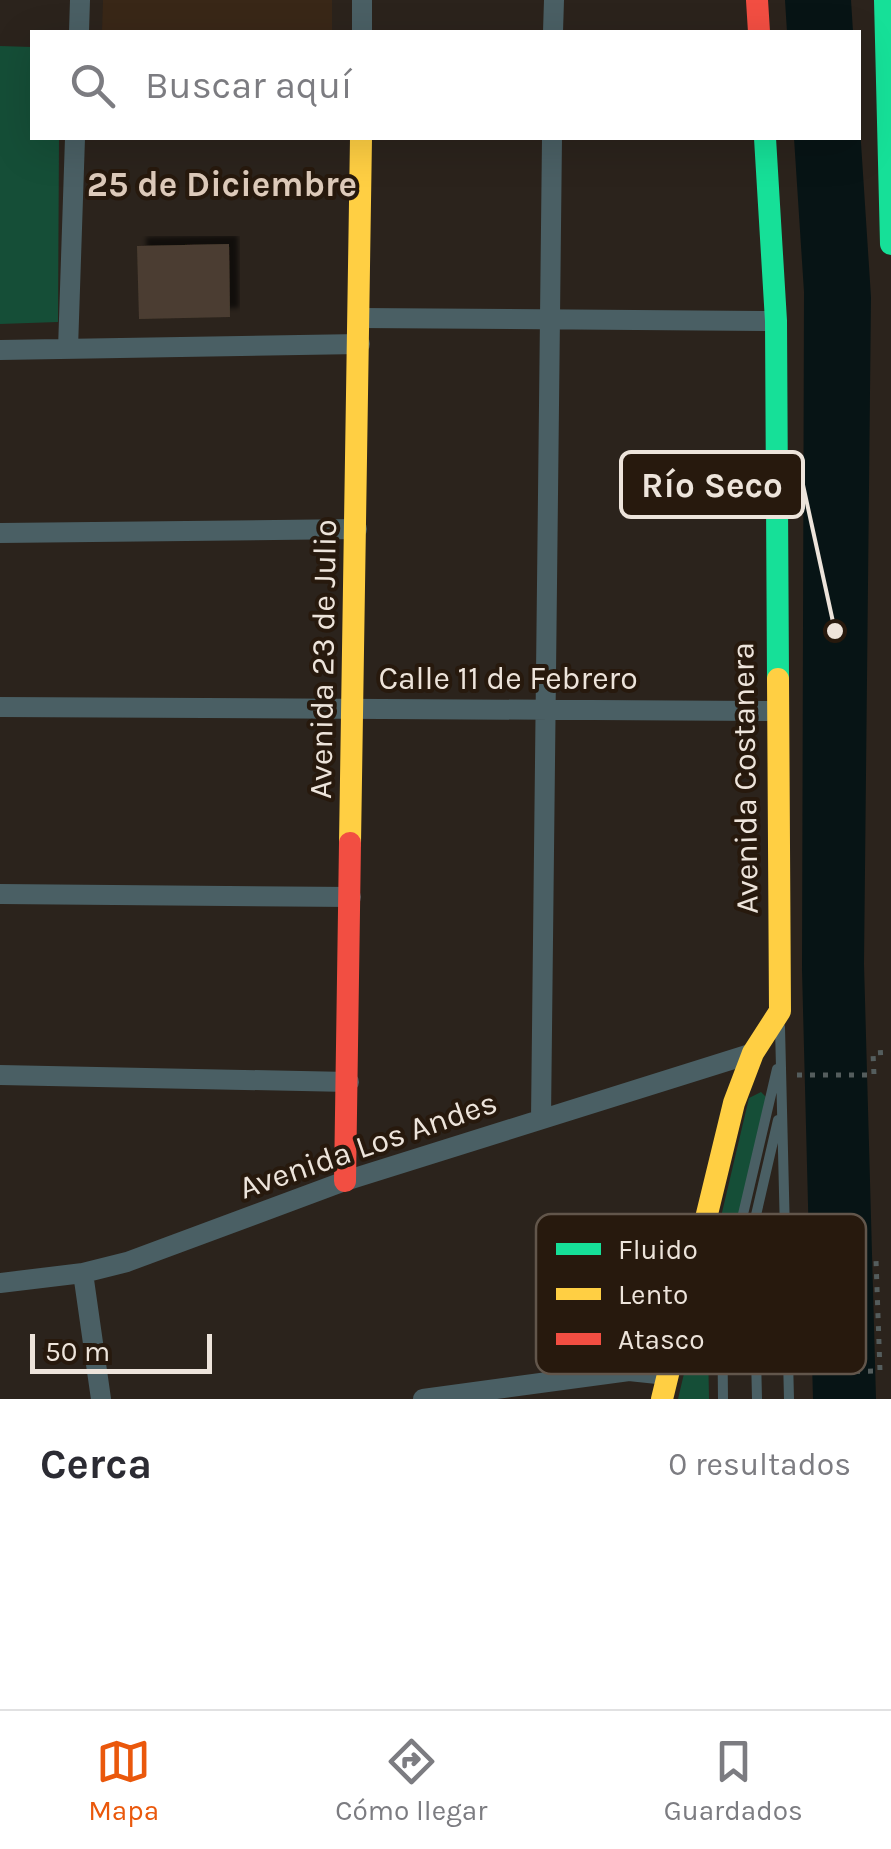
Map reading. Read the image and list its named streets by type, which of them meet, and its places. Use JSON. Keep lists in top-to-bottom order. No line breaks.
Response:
{"streets":{"main road":["Avenida 23 de Julio","Avenida Costanera"],"street":["Calle 11 de Febrero","Avenida Los Andes"]},"crossings":[["Avenida 23 de Julio","Calle 11 de Febrero"],["Avenida 23 de Julio","Avenida Los Andes"],["Calle 11 de Febrero","Avenida Costanera"]],"districts":["25 de Diciembre"],"places":["Río Seco"],"legend":["Fluido","Lento","Atasco"],"scale_bar":"50 m","page":{"search":"Buscar aquí","scale":"50 m","heading":["Cerca","0 resultados"],"nav":["Mapa","Cómo llegar","Guardados"]}}
